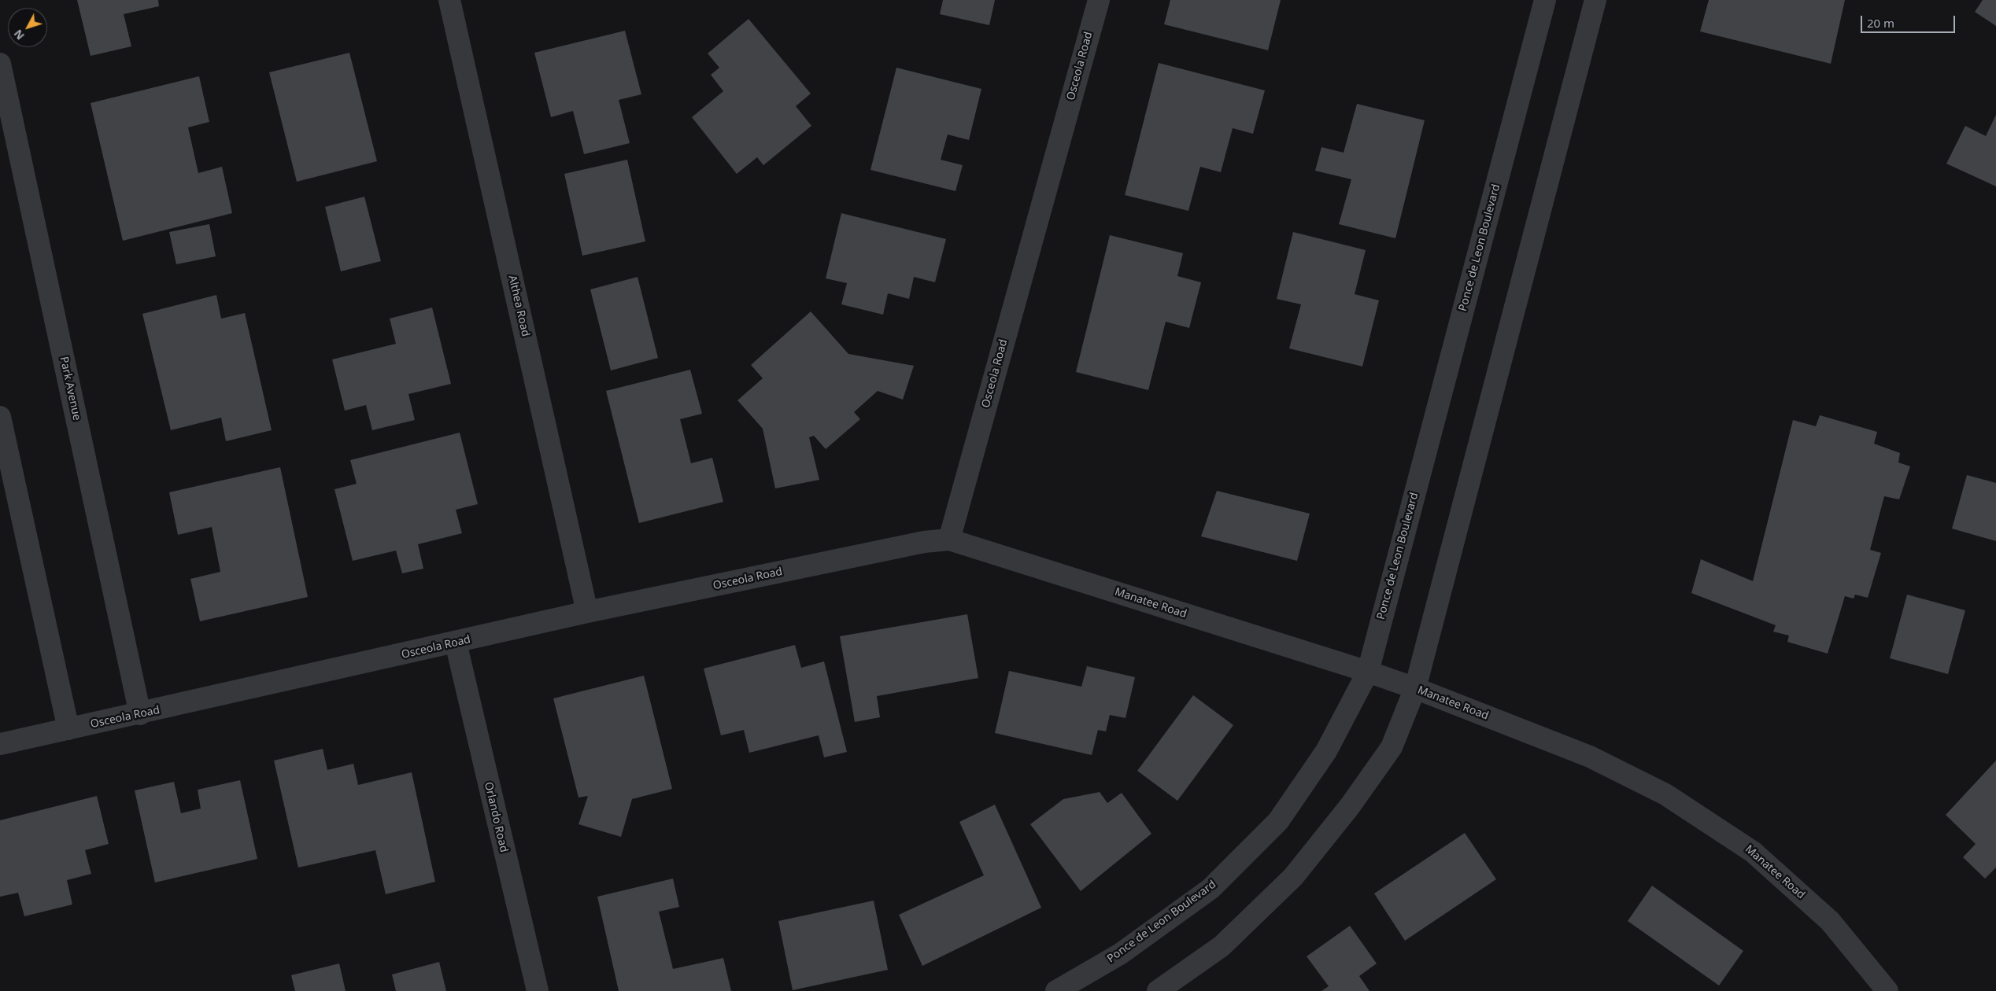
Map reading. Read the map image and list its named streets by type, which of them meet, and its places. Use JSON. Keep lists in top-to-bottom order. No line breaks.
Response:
{"streets":{"street":["Osceola Road","Ponce de Leon Boulevard","Althea Road","Park Avenue","Manatee Road","Orlando Road"]},"crossings":[["Osceola Road","Althea Road"],["Osceola Road","Park Avenue"],["Osceola Road","Manatee Road"],["Osceola Road","Orlando Road"],["Ponce de Leon Boulevard","Manatee Road"]],"scale_bar":"20 m","north":"bottom left"}
